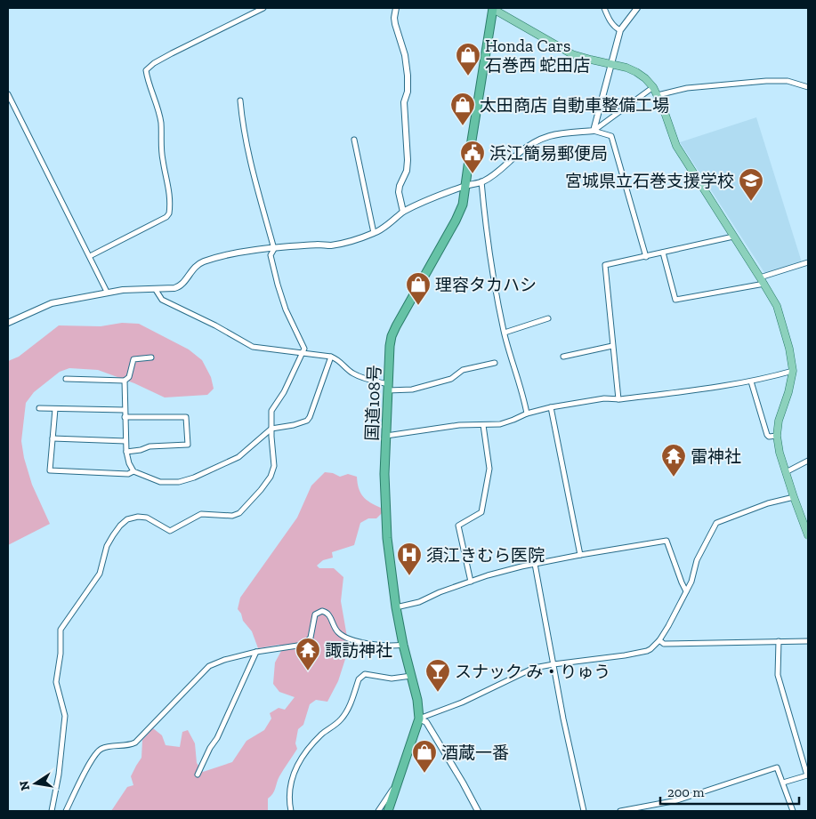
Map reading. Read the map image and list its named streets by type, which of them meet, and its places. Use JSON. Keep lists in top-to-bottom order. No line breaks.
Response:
{"streets":{"highway":["国道108号"]},"places":{"shop":["Honda Cars 石巻西 蛇田店","太田商店 自動車整備工場","理容タカハシ","酒蔵一番"],"public building":["浜江簡易郵便局"],"school or university":["宮城県立石巻支援学校"],"temple":["雷神社","諏訪神社"],"hospital":["須江きむら医院"],"bar":["スナック み・りゅう"]},"scale_bar":"200 m","north":"left"}
